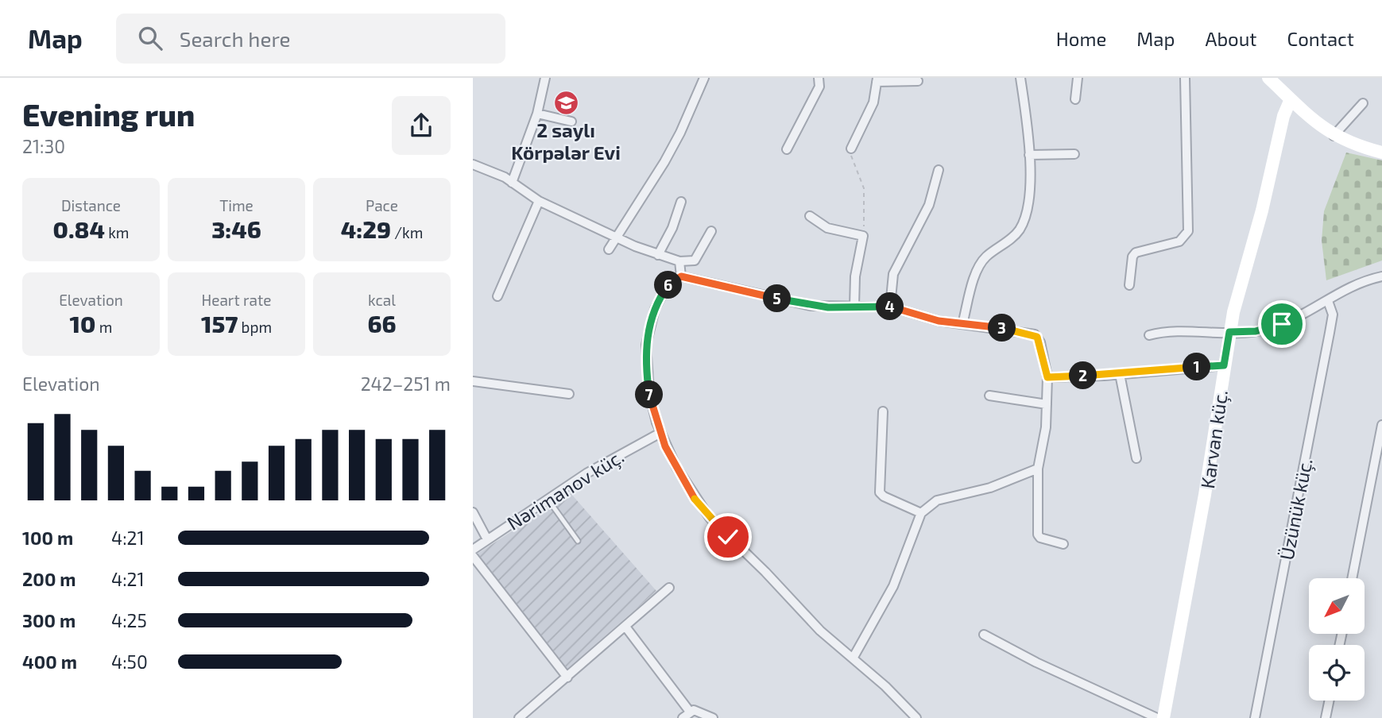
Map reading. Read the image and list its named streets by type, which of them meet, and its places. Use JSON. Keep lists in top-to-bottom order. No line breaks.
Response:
{"streets":{"street":["Karvan küç.","Nərimanov küç.","Üzünük küç."]},"places":{"school or university":["2 saylı Körpələr Evi"]},"north":"bottom left","page":{"header":"Map","search":"Search here","nav":["Home","Map","About","Contact"],"heading":["Evening run","21:30"],"stats":[["Distance","0.84 km"],["Time","3:46"],["Pace","4:29 /km"],["Elevation","10 m"],["Heart rate","157 bpm"],["kcal","66"]],"pins":["6","5","4","3","1","2","7"],"chart":["Elevation","242–251 m"],"list":[{"name":"100 m","note":"4:21"},{"name":"200 m","note":"4:21"},{"name":"300 m","note":"4:25"},{"name":"400 m","note":"4:50"}]}}
